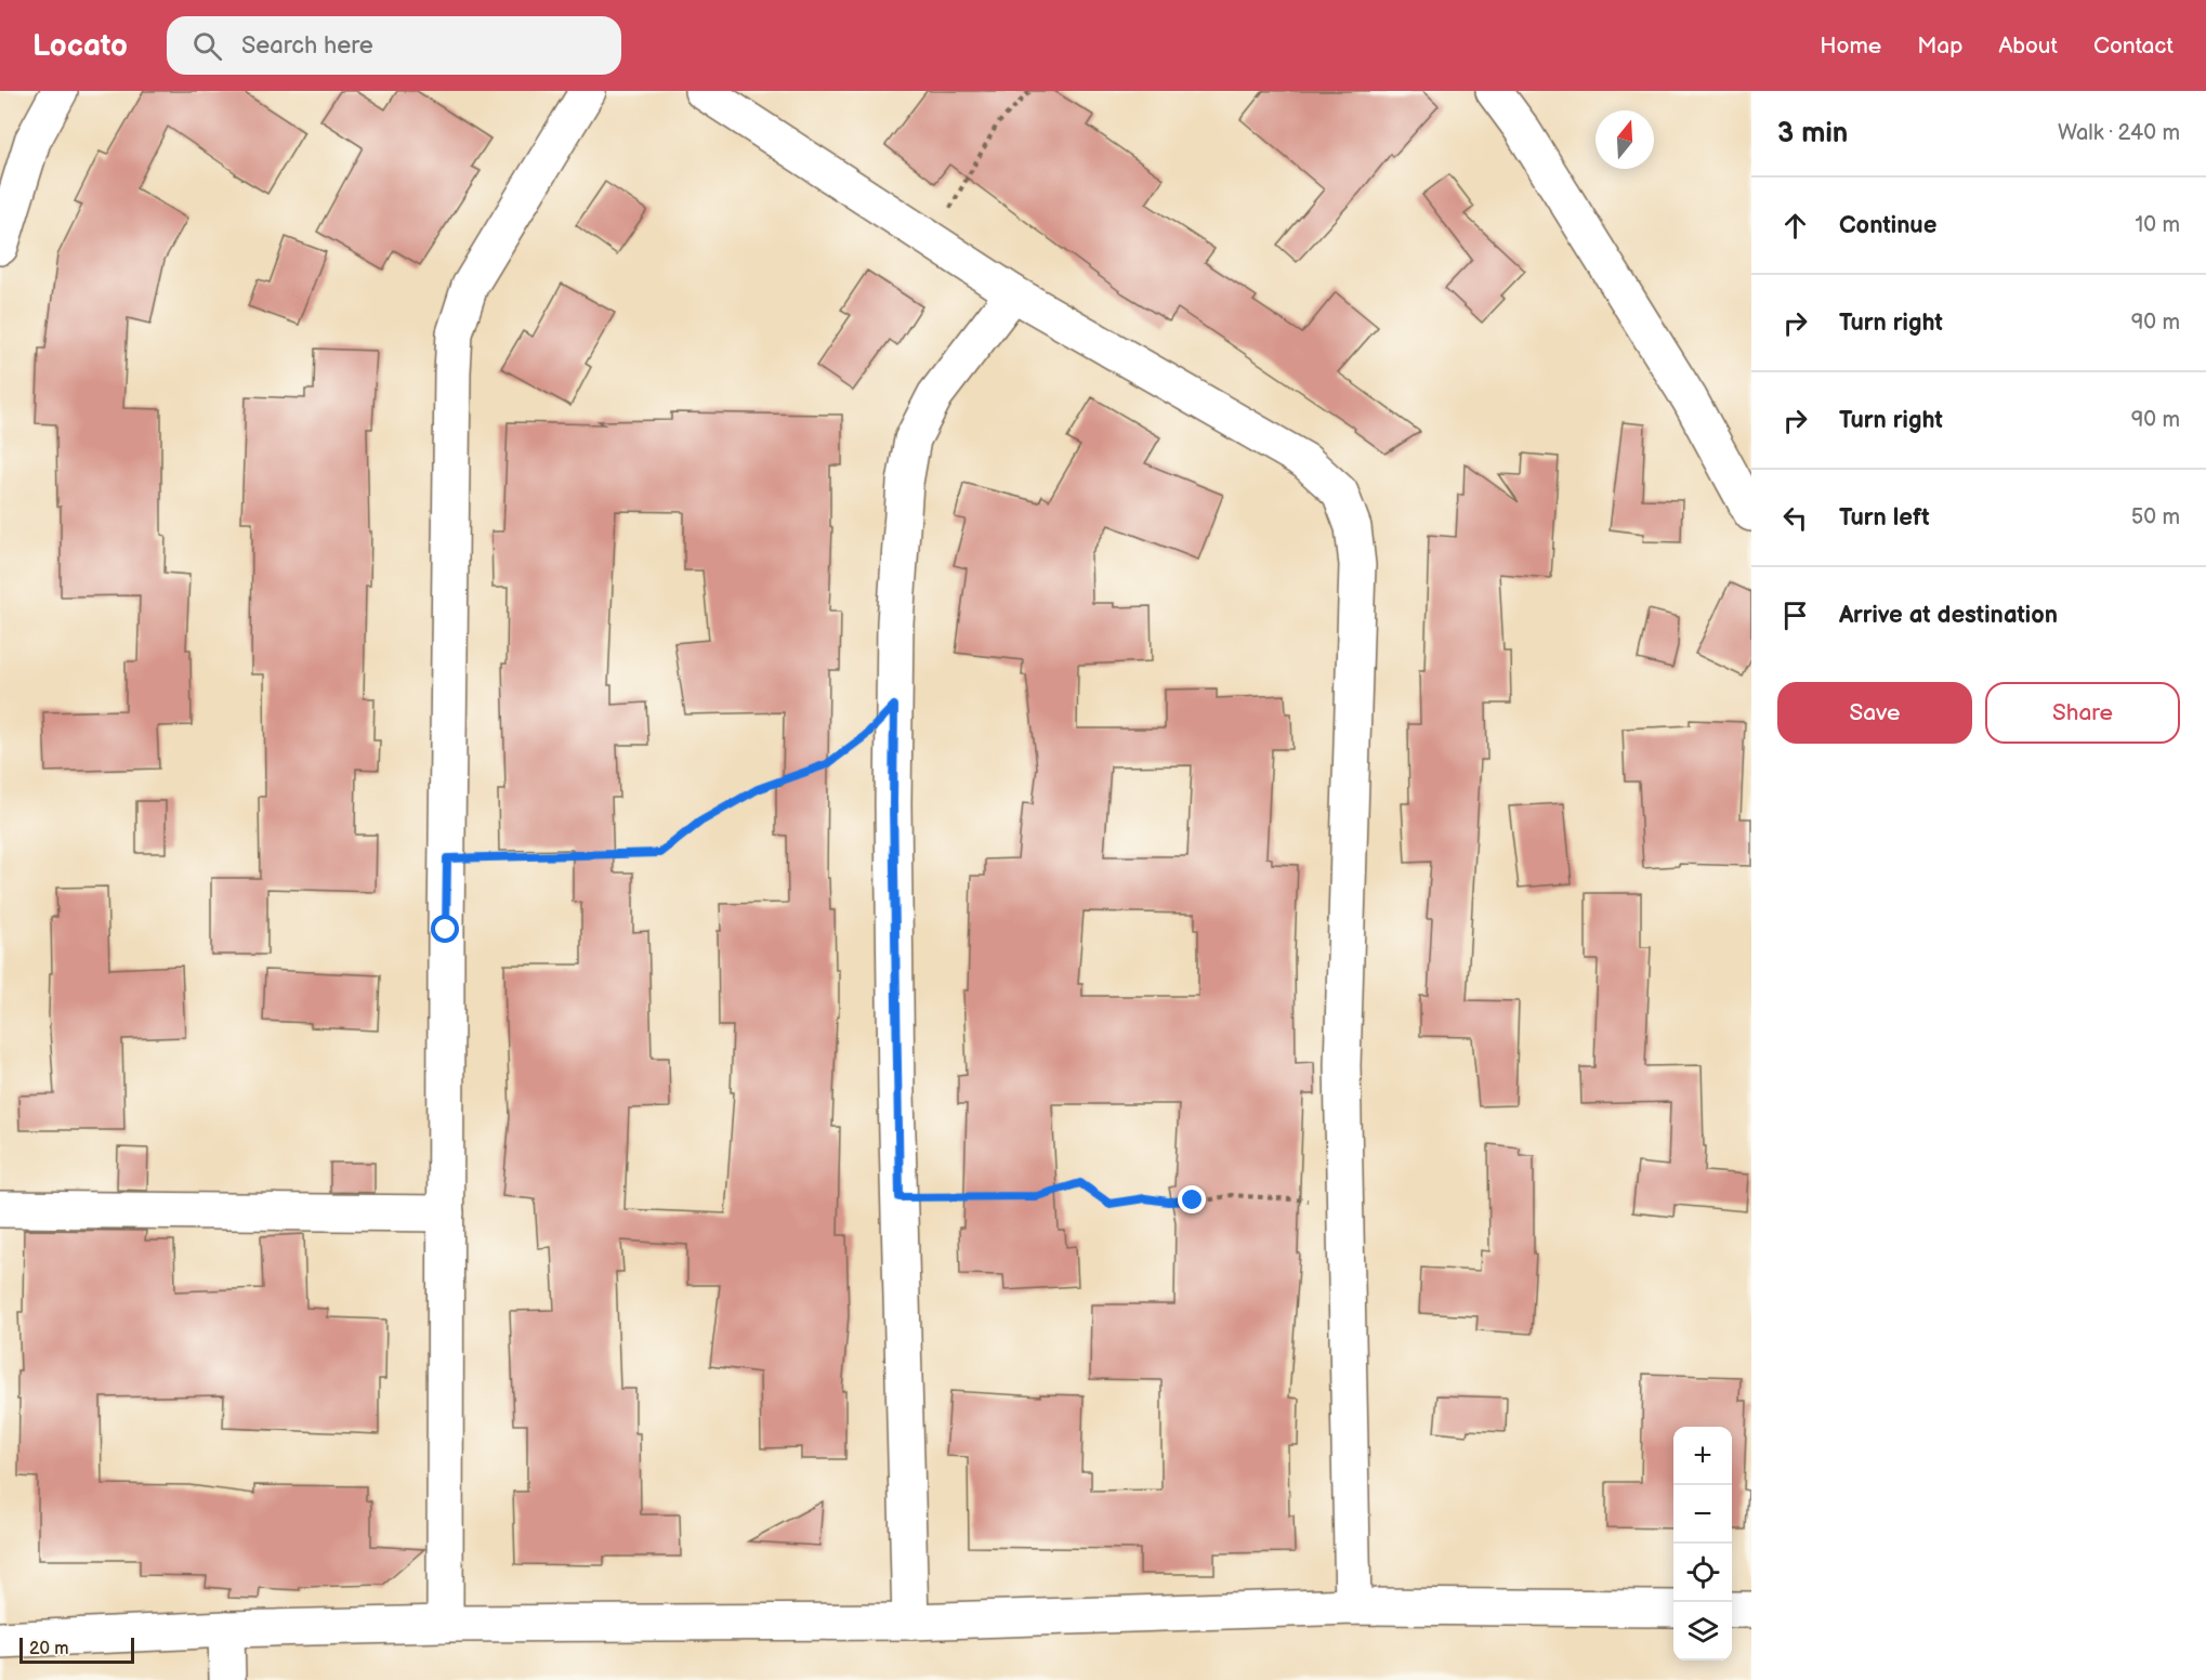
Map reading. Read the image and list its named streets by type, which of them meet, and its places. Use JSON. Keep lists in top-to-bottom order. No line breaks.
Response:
{"scale_bar":"20 m","north":"top","page":{"header":"Locato","search":"Search here","nav":["Home","Map","About","Contact"],"heading":["3 min","Walk · 240 m"],"list":[["Continue","10 m"],["Turn right","90 m"],["Turn right","90 m"],["Turn left","50 m"],"Arrive at destination"],"buttons":["Save","Share"],"map_buttons":["+","−"],"scale":"20 m"}}
